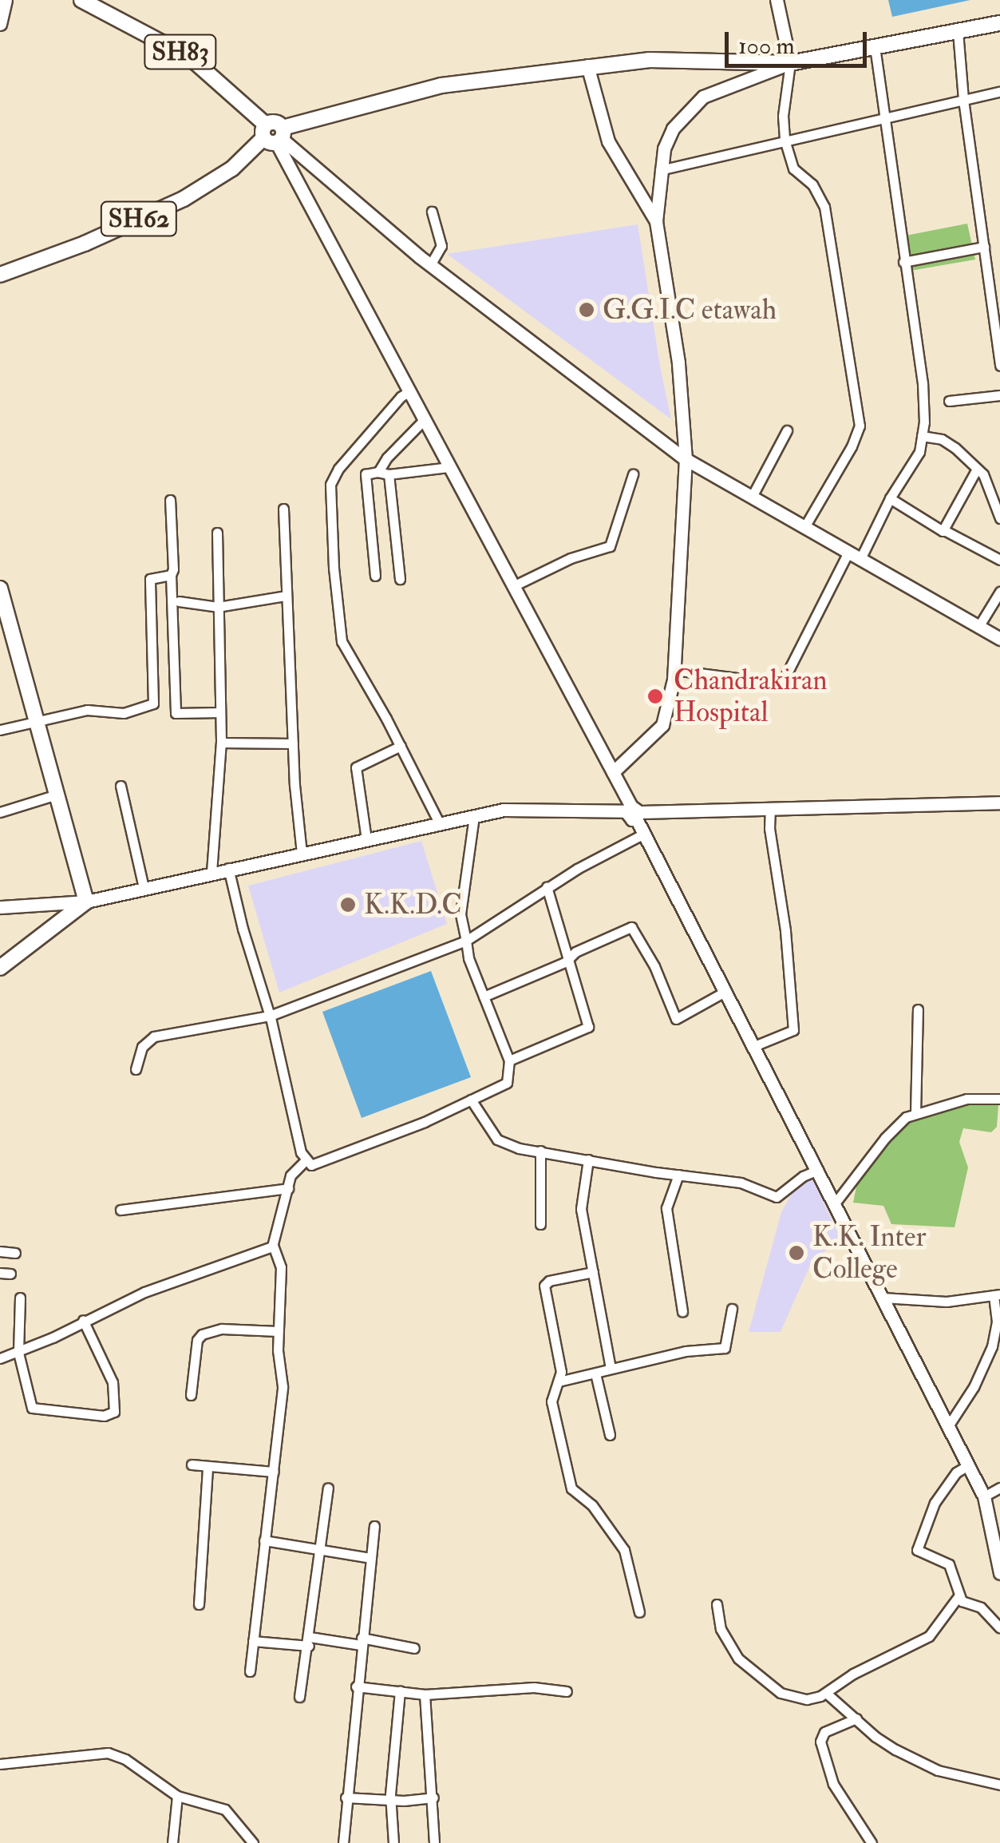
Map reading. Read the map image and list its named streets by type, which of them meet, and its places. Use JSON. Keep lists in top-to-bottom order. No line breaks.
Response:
{"streets":{"main road":["SH83","SH62"]},"crossings":[["SH83","SH62"]],"places":["G.G.I.C etawah","Chandrakiran Hospital","K.K.D.C","K.K. Inter College"],"scale_bar":"100 m"}
